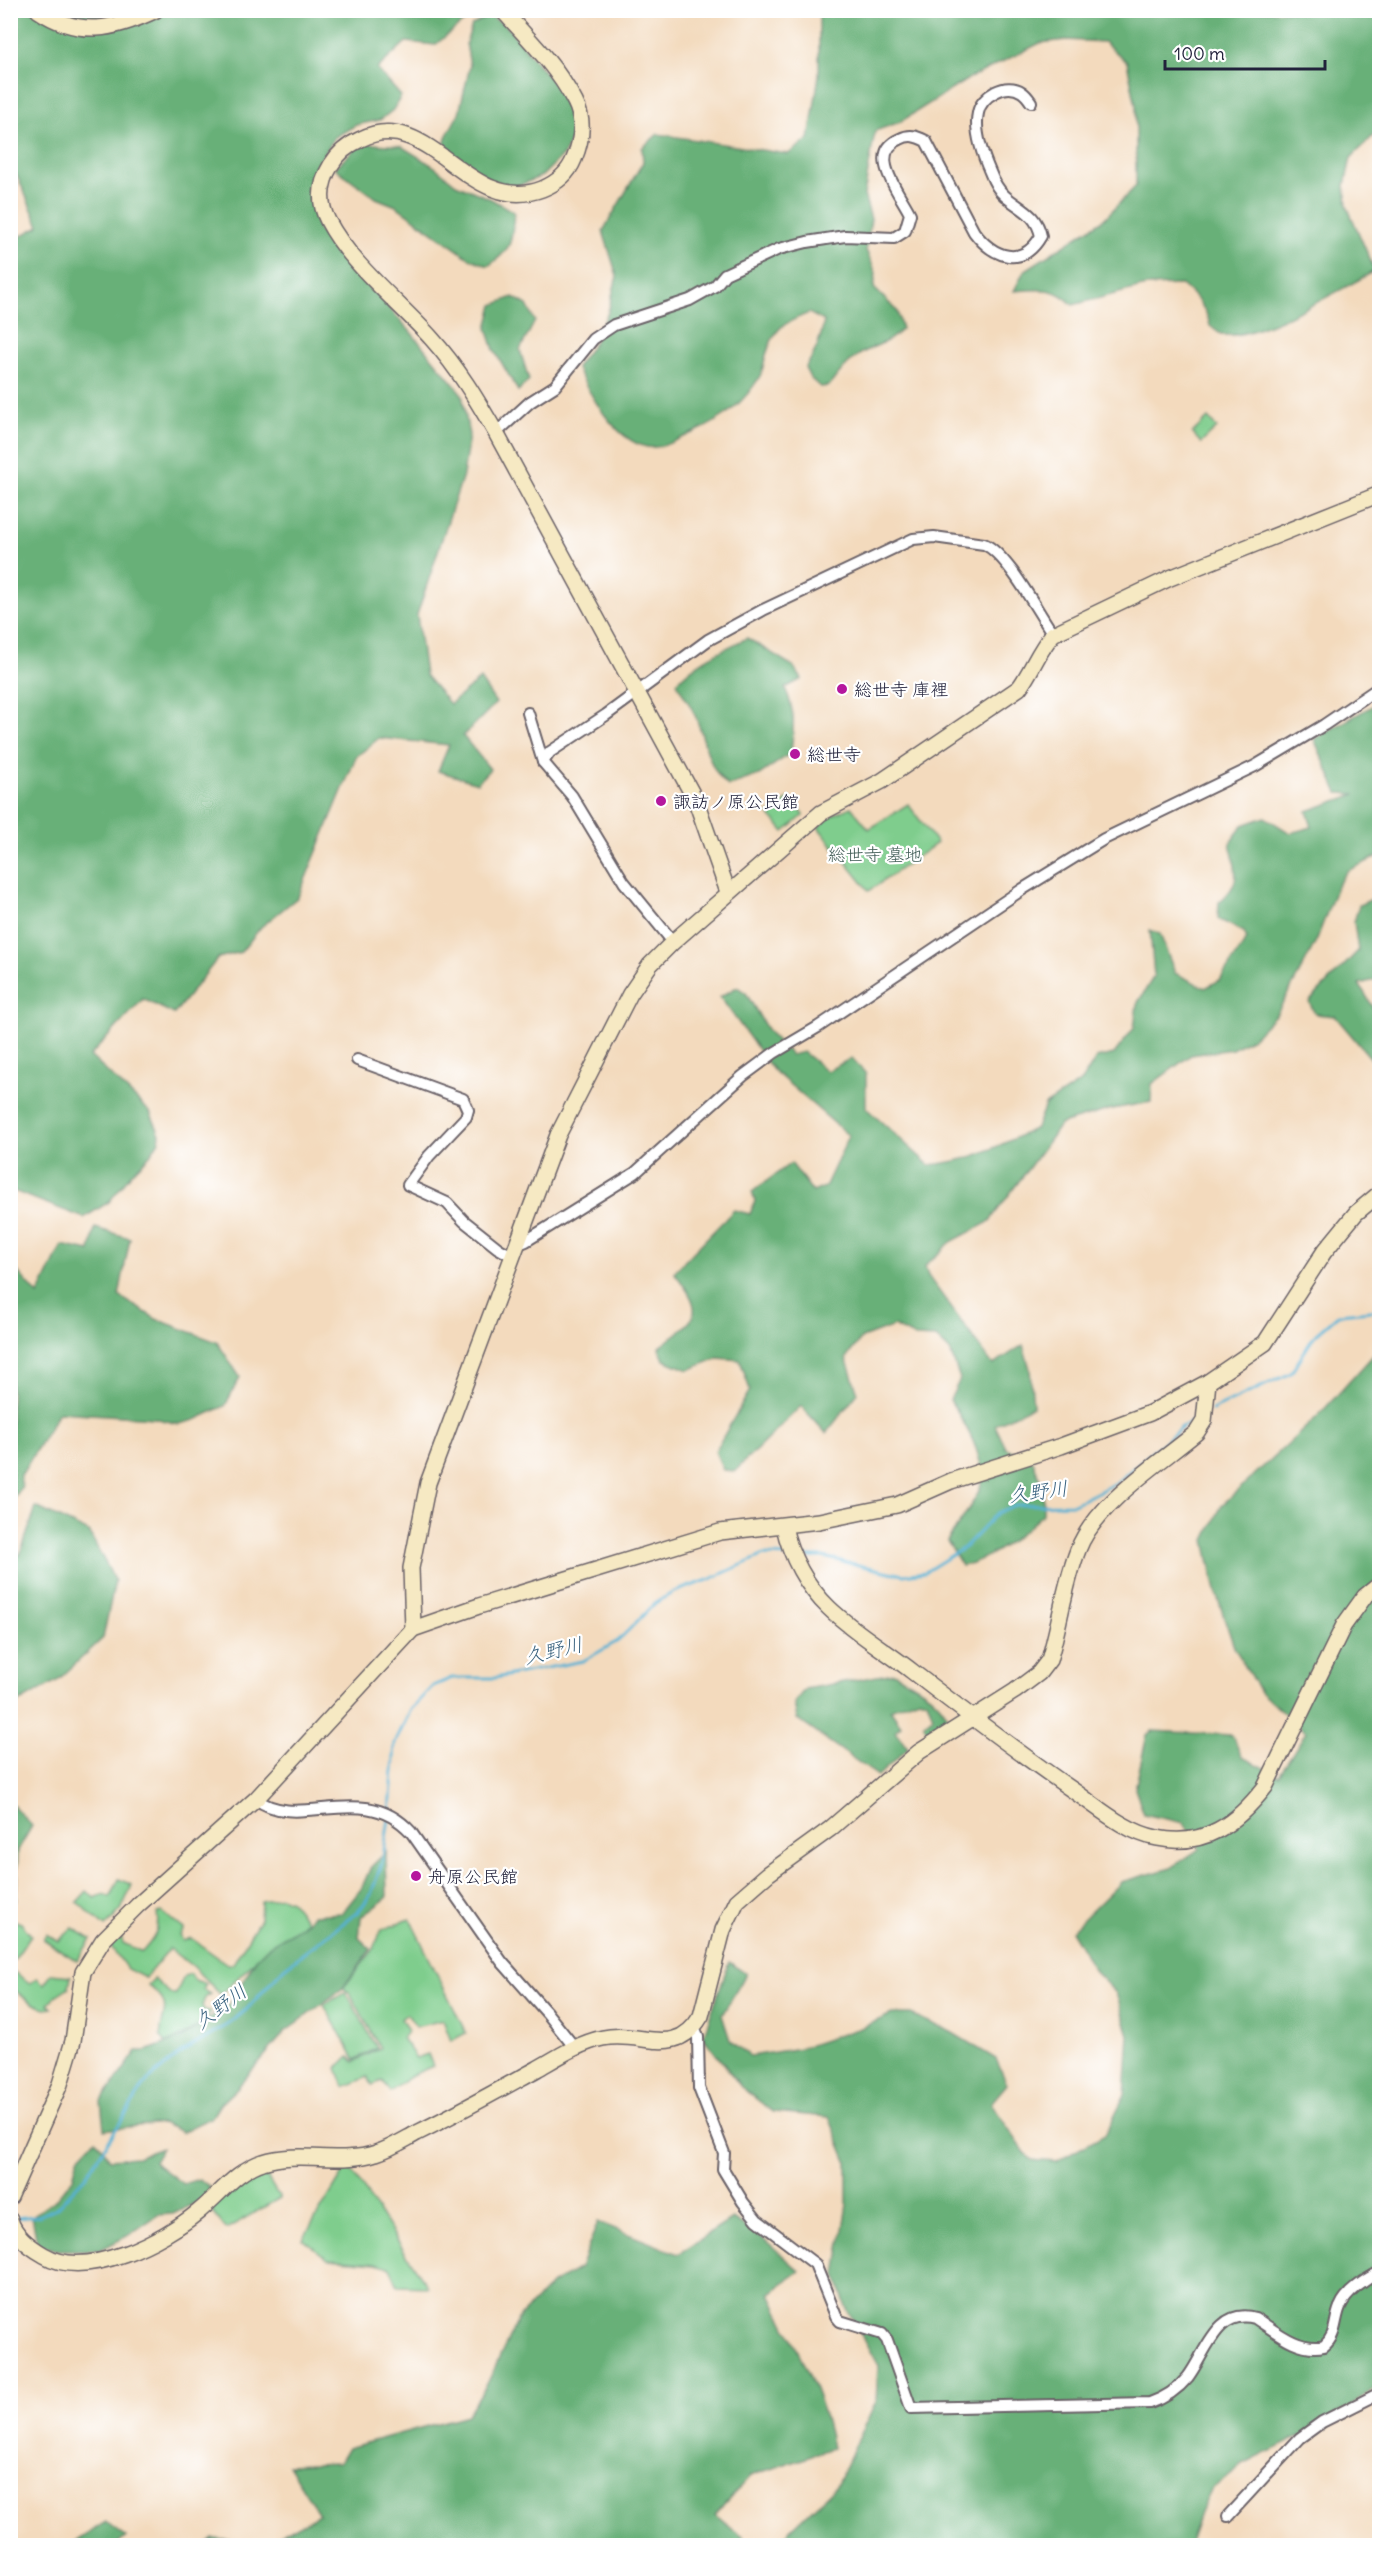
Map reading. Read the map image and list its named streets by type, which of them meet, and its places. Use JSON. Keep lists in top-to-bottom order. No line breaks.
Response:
{"water":["久野川"],"parks":["総世寺 墓地"],"places":["総世寺 庫裡","総世寺","諏訪ノ原公民館","舟原公民館"],"scale_bar":"100 m"}
